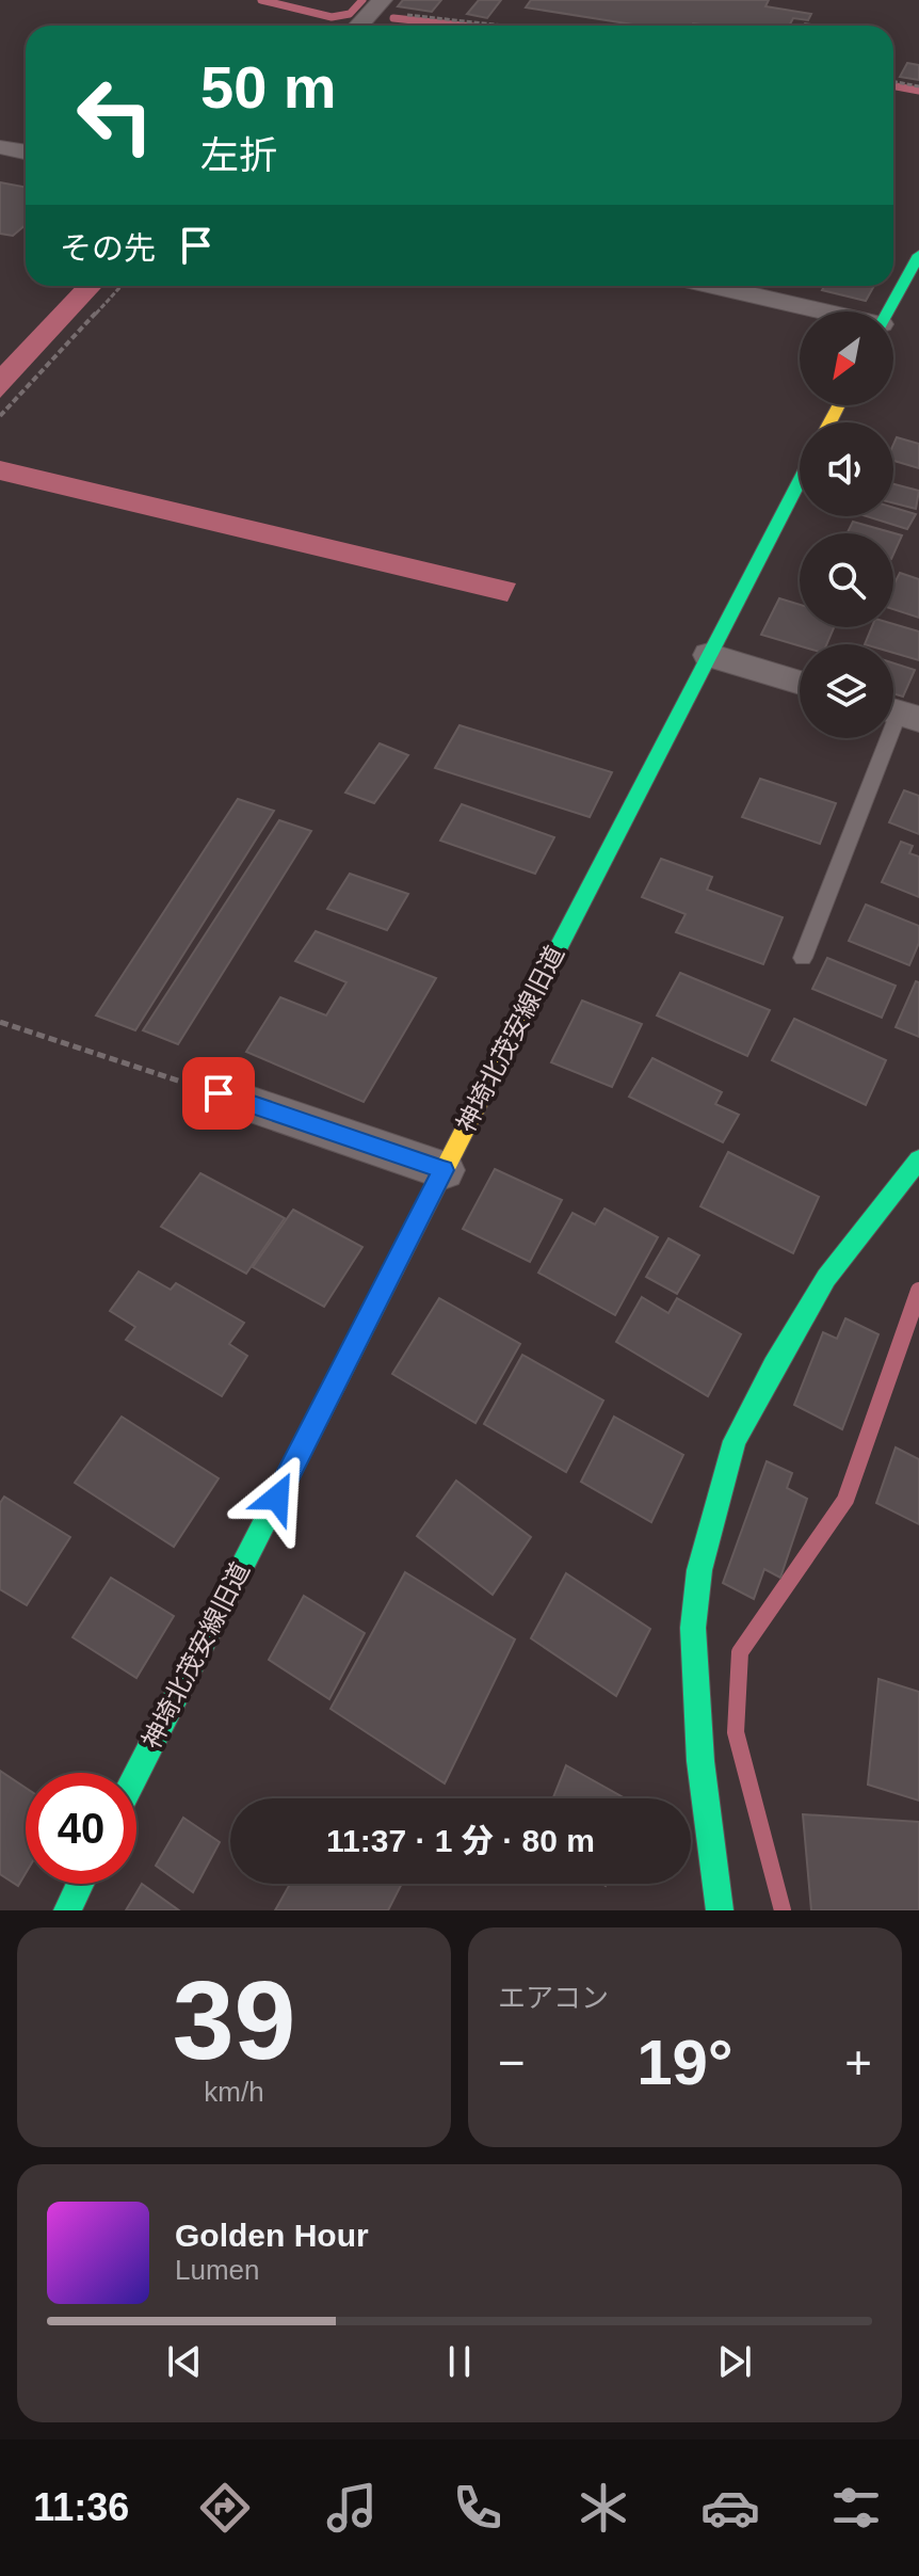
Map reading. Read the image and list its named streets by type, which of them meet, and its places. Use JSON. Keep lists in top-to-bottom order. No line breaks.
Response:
{"streets":{"street":["神埼北茂安線旧道"]},"north":"bottom left","page":{"turn":["50 m","左折"],"then":"その先","limit":"40","trip":"11:37 · 1 分 · 80 m","tile":[["39","km/h"],"エアコン"],"heat":["−","19°","+"],"song":["Golden Hour","Lumen"],"tabs":"11:36"}}
